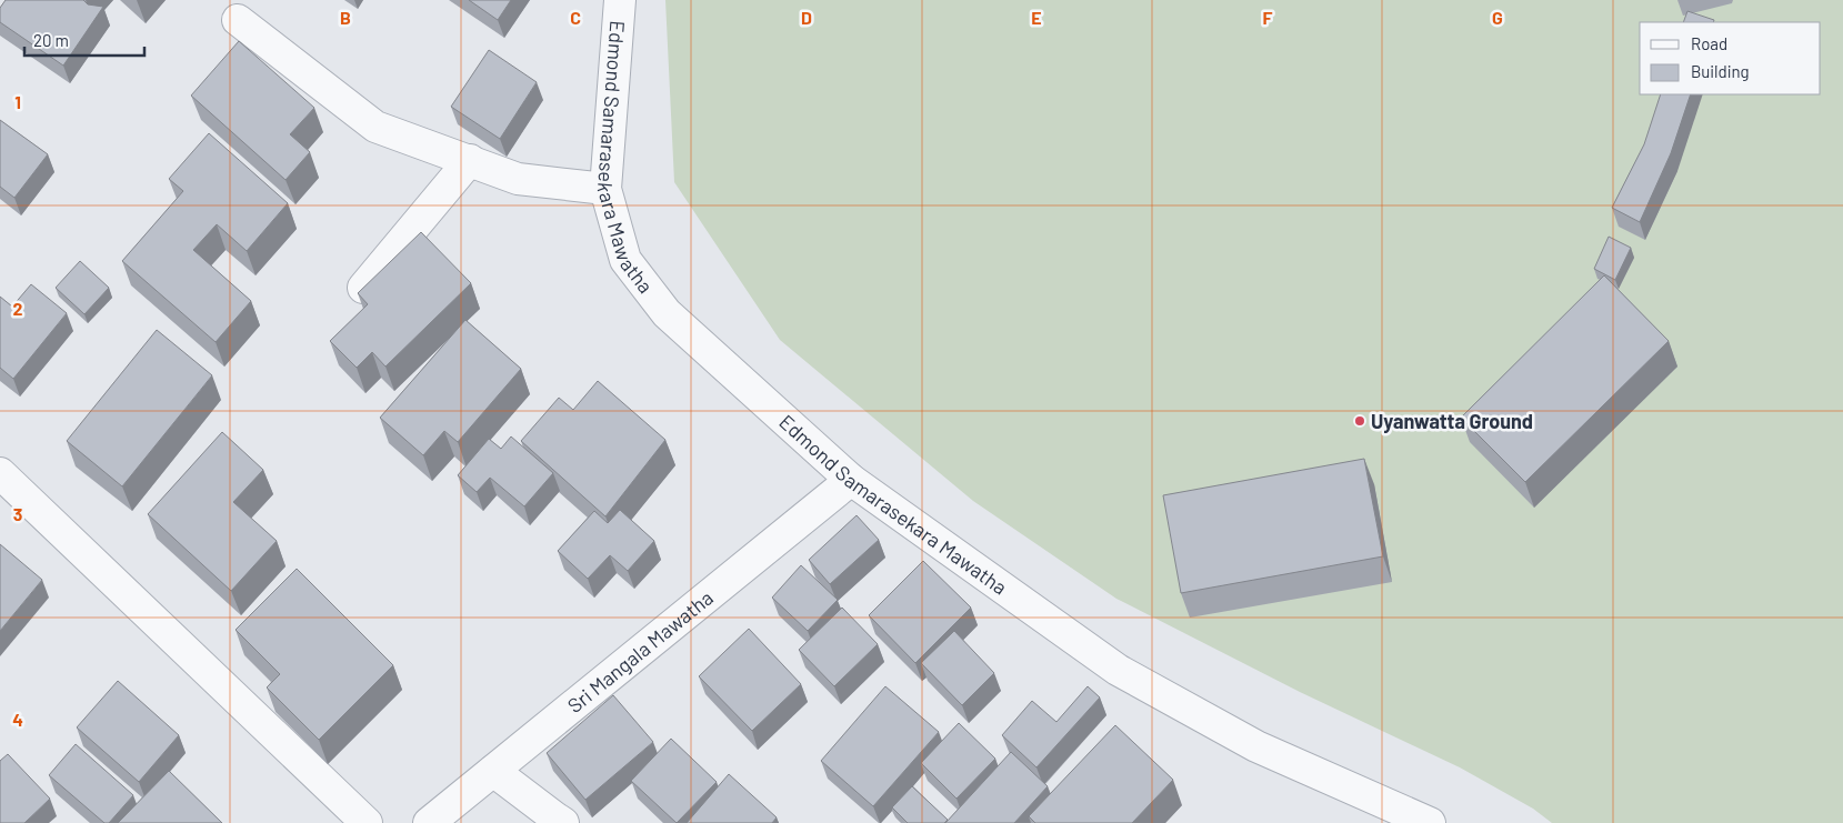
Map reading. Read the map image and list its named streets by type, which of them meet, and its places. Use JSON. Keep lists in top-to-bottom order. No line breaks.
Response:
{"streets":{"street":["Edmond Samarasekara Mawatha","Sri Mangala Mawatha"]},"crossings":[["Edmond Samarasekara Mawatha","Sri Mangala Mawatha"]],"places":["Uyanwatta Ground"],"legend":["Road","Building"],"scale_bar":"20 m","grid":{"columns":["B","C","D","E","F","G"],"rows":["1","2","3","4"]}}
